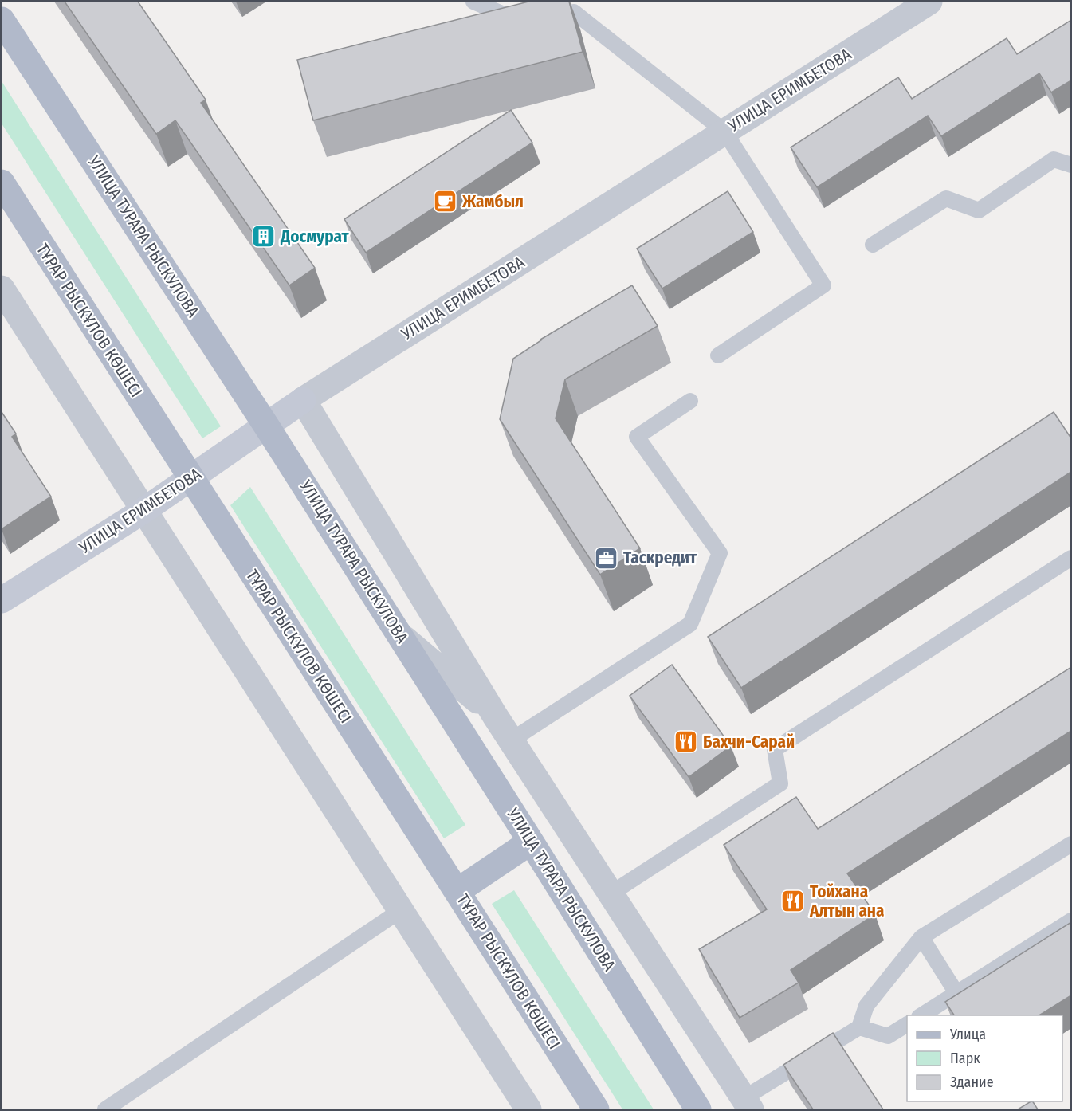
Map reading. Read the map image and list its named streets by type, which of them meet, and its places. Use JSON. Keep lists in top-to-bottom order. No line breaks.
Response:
{"streets":{"main road":["УЛИЦА ЕРИМБЕТОВА","УЛИЦА ТУРАРА РЫСКУЛОВА","ТҰРАР РЫСКҰЛОВ КӨШЕСІ"]},"crossings":[["УЛИЦА ЕРИМБЕТОВА","УЛИЦА ТУРАРА РЫСКУЛОВА"],["УЛИЦА ЕРИМБЕТОВА","ТҰРАР РЫСКҰЛОВ КӨШЕСІ"]],"places":{"cafe":["Жамбыл"],"building":["Досмурат"],"office":["Таскредит"],"restaurant":["Бахчи-Сарай","Тойхана Алтын ана"]},"legend":["Улица","Парк","Здание"]}
